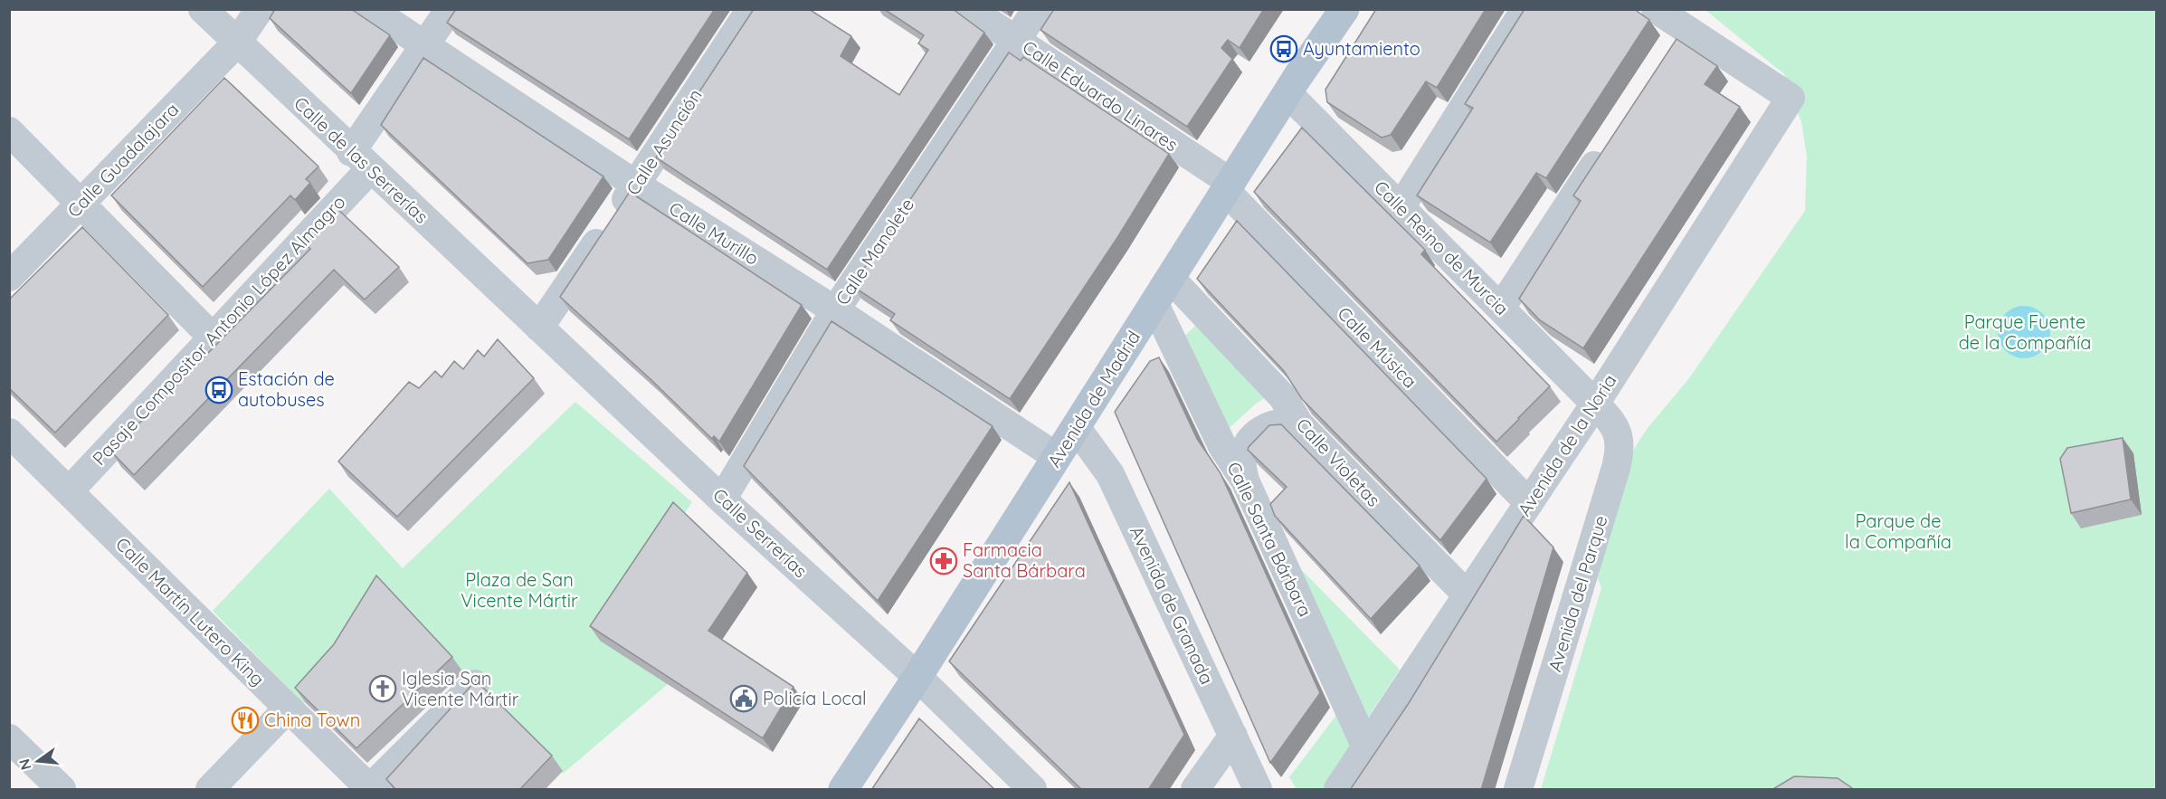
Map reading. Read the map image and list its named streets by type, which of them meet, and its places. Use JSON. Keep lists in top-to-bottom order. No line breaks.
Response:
{"streets":{"main road":["Avenida de Madrid"],"street":["Calle Eduardo Linares","Calle Asunción","Calle Guadalajara","Calle de las Serrerías","Calle Murillo","Calle Reino de Murcia","Calle Manolete","Pasaje Compositor Antonio López Almagro","Calle Música","Avenida de la Noria","Calle Violetas","Calle Serrerías","Calle Santa Bárbara","Avenida del Parque","Avenida de Granada","Calle Martín Lutero King"]},"crossings":[["Calle Eduardo Linares","Calle Manolete"],["Calle Eduardo Linares","Calle Música"],["Calle Eduardo Linares","Avenida de Madrid"],["Calle Asunción","Calle Murillo"],["Calle Asunción","Calle Serrerías"],["Calle Guadalajara","Calle de las Serrerías"],["Calle de las Serrerías","Pasaje Compositor Antonio López Almagro"],["Calle de las Serrerías","Calle Serrerías"],["Calle Murillo","Calle Manolete"],["Calle Murillo","Pasaje Compositor Antonio López Almagro"],["Calle Murillo","Avenida de Madrid"],["Calle Reino de Murcia","Avenida de Madrid"],["Calle Reino de Murcia","Avenida de la Noria"],["Calle Reino de Murcia","Avenida del Parque"],["Calle Manolete","Calle Serrerías"],["Pasaje Compositor Antonio López Almagro","Calle Martín Lutero King"],["Calle Música","Avenida de Madrid"],["Calle Música","Avenida de la Noria"],["Avenida de Madrid","Calle Violetas"],["Avenida de Madrid","Calle Serrerías"],["Avenida de Madrid","Calle Santa Bárbara"],["Avenida de Madrid","Avenida de Granada"],["Avenida de la Noria","Calle Violetas"],["Avenida de la Noria","Calle Santa Bárbara"],["Avenida de la Noria","Avenida del Parque"]],"parks":["Parque Fuente de la Compañía","Parque de la Compañía","Plaza de San Vicente Mártir"],"places":{"bus stop":["Ayuntamiento","Estación de autobuses"],"pharmacy":["Farmacia Santa Bárbara"],"church":["Iglesia San Vicente Mártir"],"public building":["Policía Local"],"restaurant":["China Town"]},"north":"left"}
